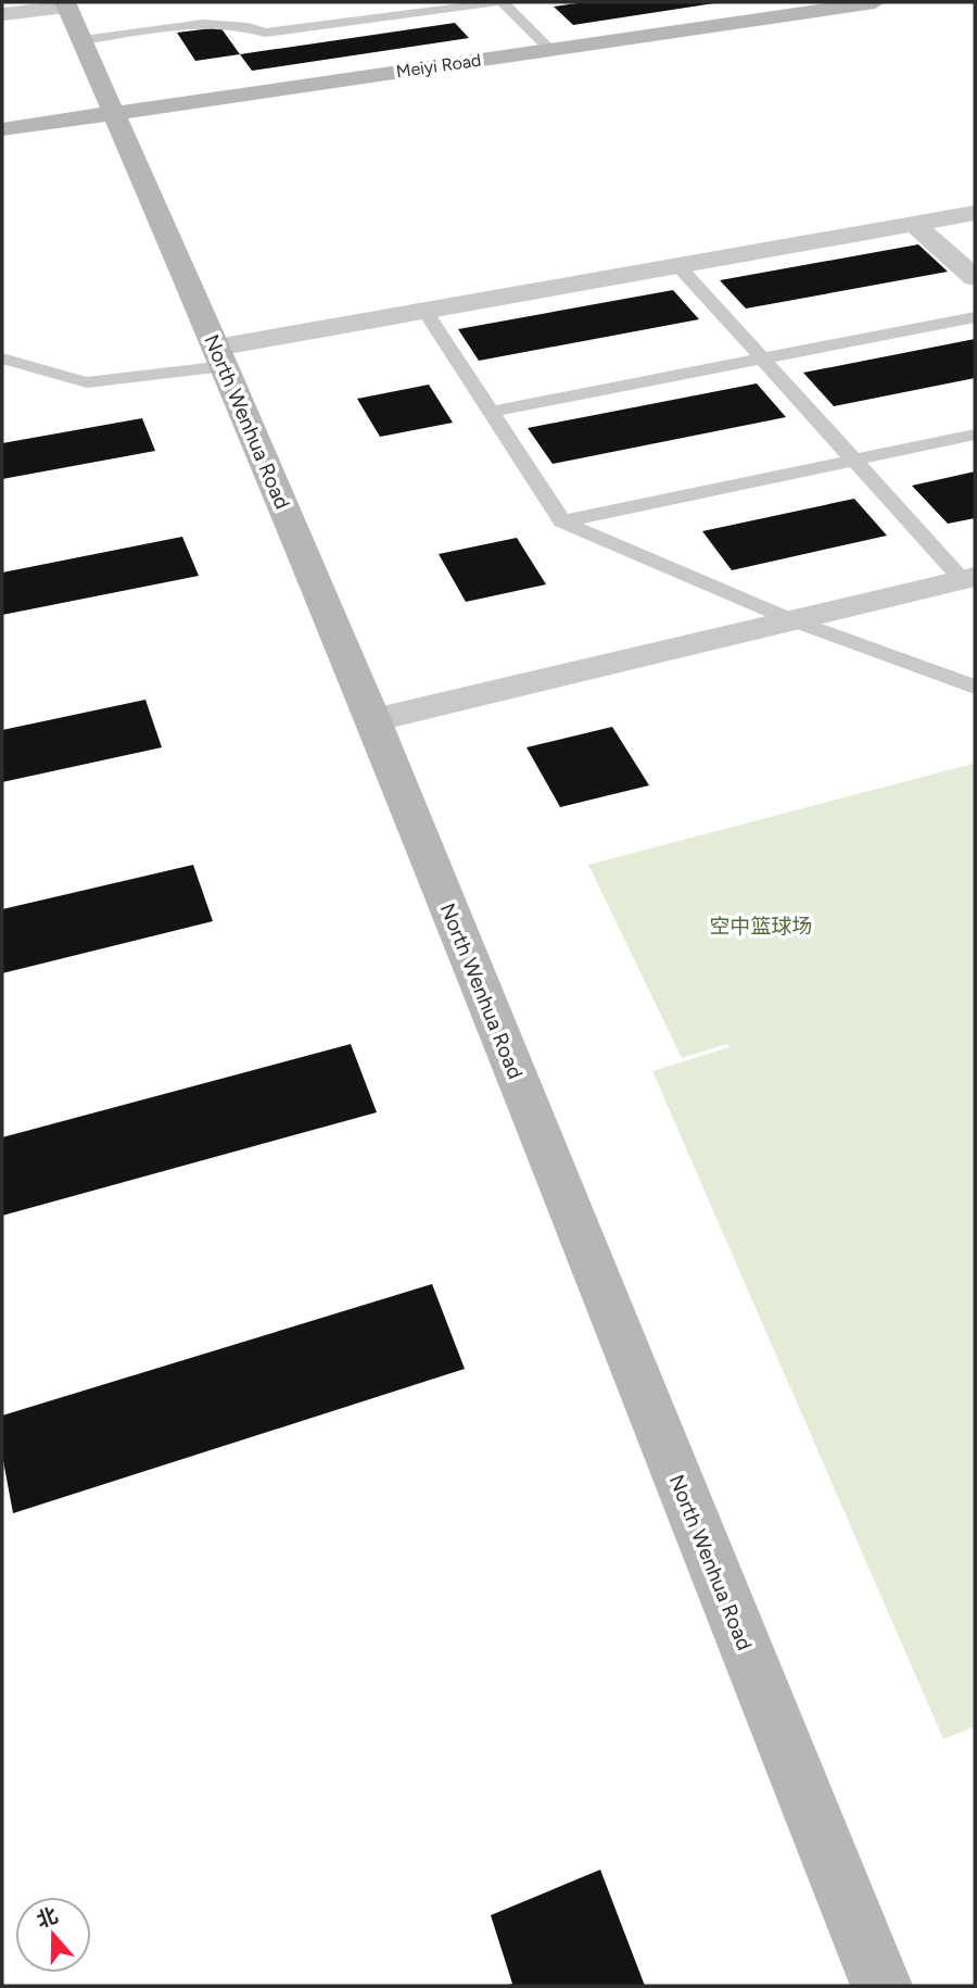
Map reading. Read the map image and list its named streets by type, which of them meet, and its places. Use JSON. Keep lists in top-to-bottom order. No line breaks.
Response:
{"streets":{"street":["Meiyi Road","North Wenhua Road"]},"crossings":[["Meiyi Road","North Wenhua Road"]],"parks":["空中篮球场"],"north":"top"}
